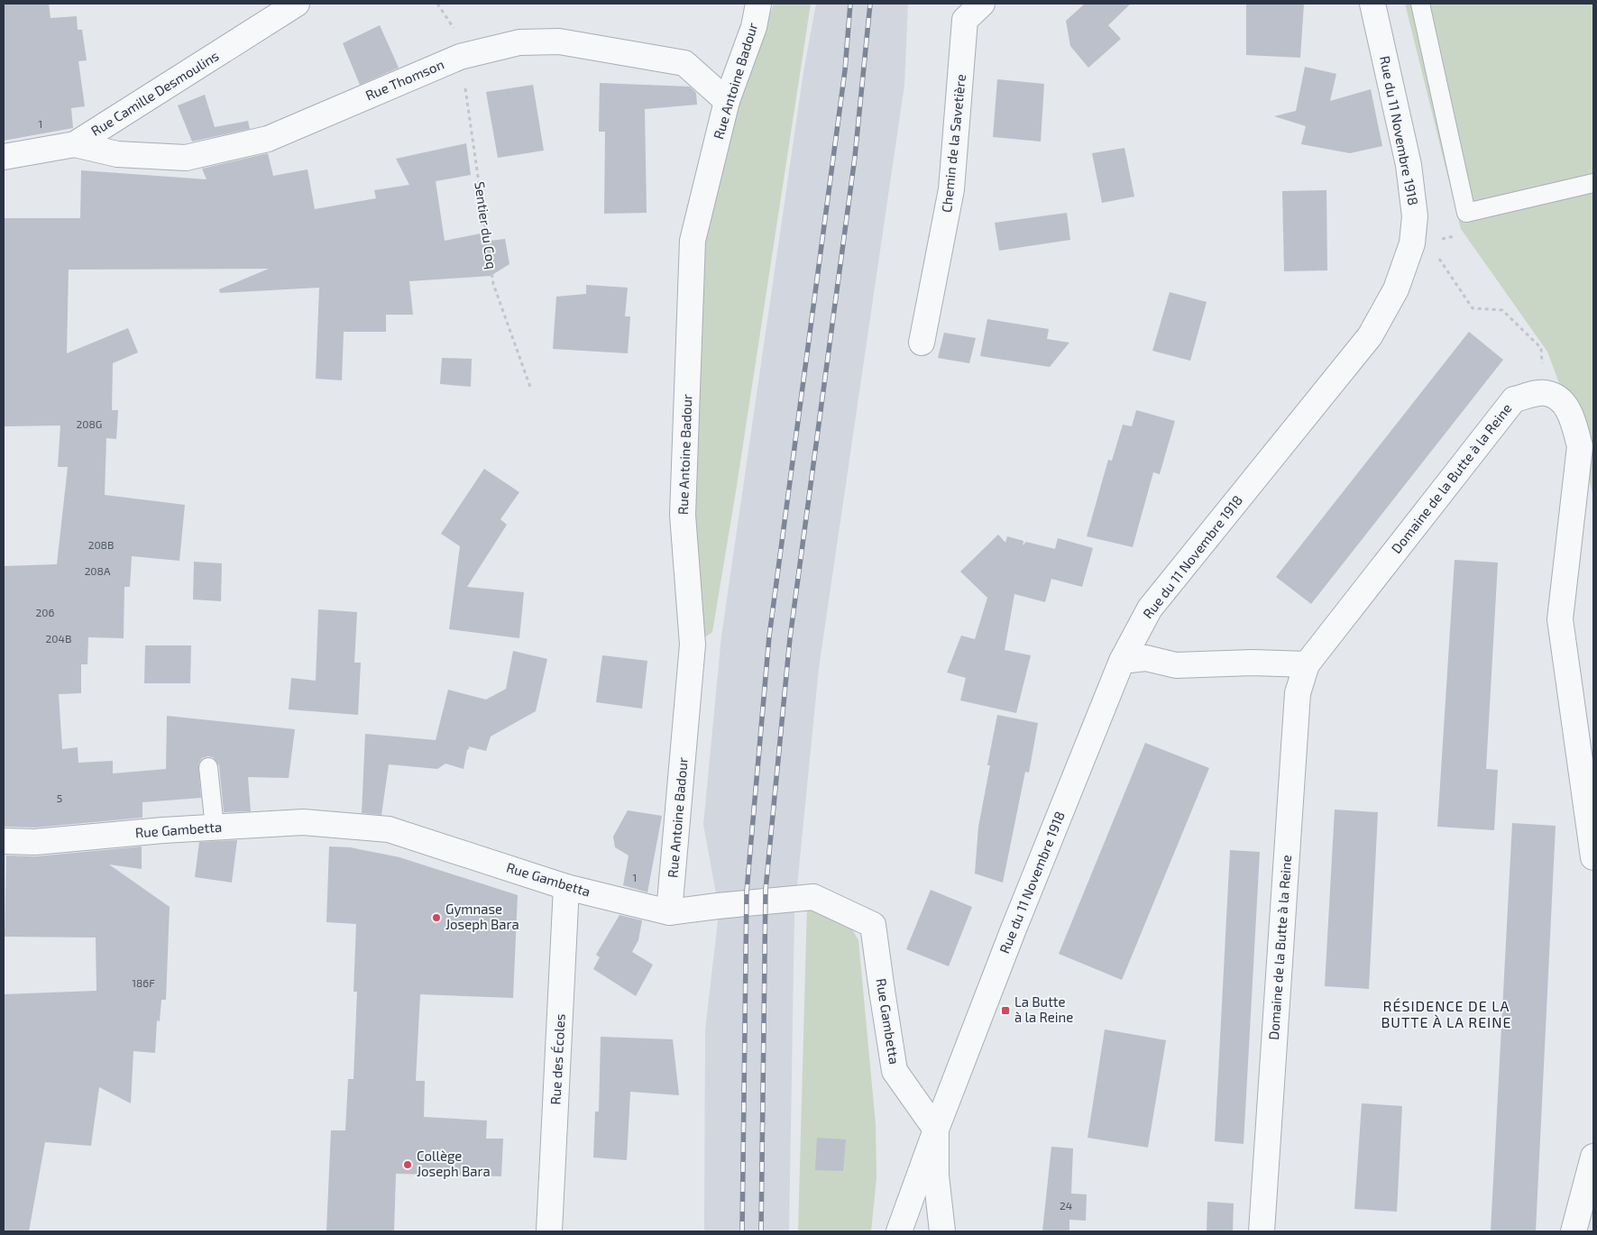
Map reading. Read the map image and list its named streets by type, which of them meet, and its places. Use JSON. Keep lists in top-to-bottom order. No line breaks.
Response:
{"streets":{"street":["Rue Thomson","Rue Antoine Badour","Rue Camille Desmoulins","Rue du 11 Novembre 1918","Chemin de la Savetière","Domaine de la Butte à la Reine","Rue Gambetta","Rue des Écoles"],"path":["Sentier du Coq"]},"crossings":[["Rue Thomson","Rue Antoine Badour"],["Rue Thomson","Rue Camille Desmoulins"],["Rue Thomson","Sentier du Coq"],["Rue Antoine Badour","Rue Gambetta"],["Rue du 11 Novembre 1918","Rue Gambetta"],["Rue Gambetta","Rue des Écoles"]],"districts":["RÉSIDENCE DE LA BUTTE À LA REINE"],"places":{"other":["Gymnase Joseph Bara","Collège Joseph Bara"],"transit":["La Butte à la Reine"]},"house_numbers":["1","208G","208B","208A","206","204B","5","1","186F","24"]}
